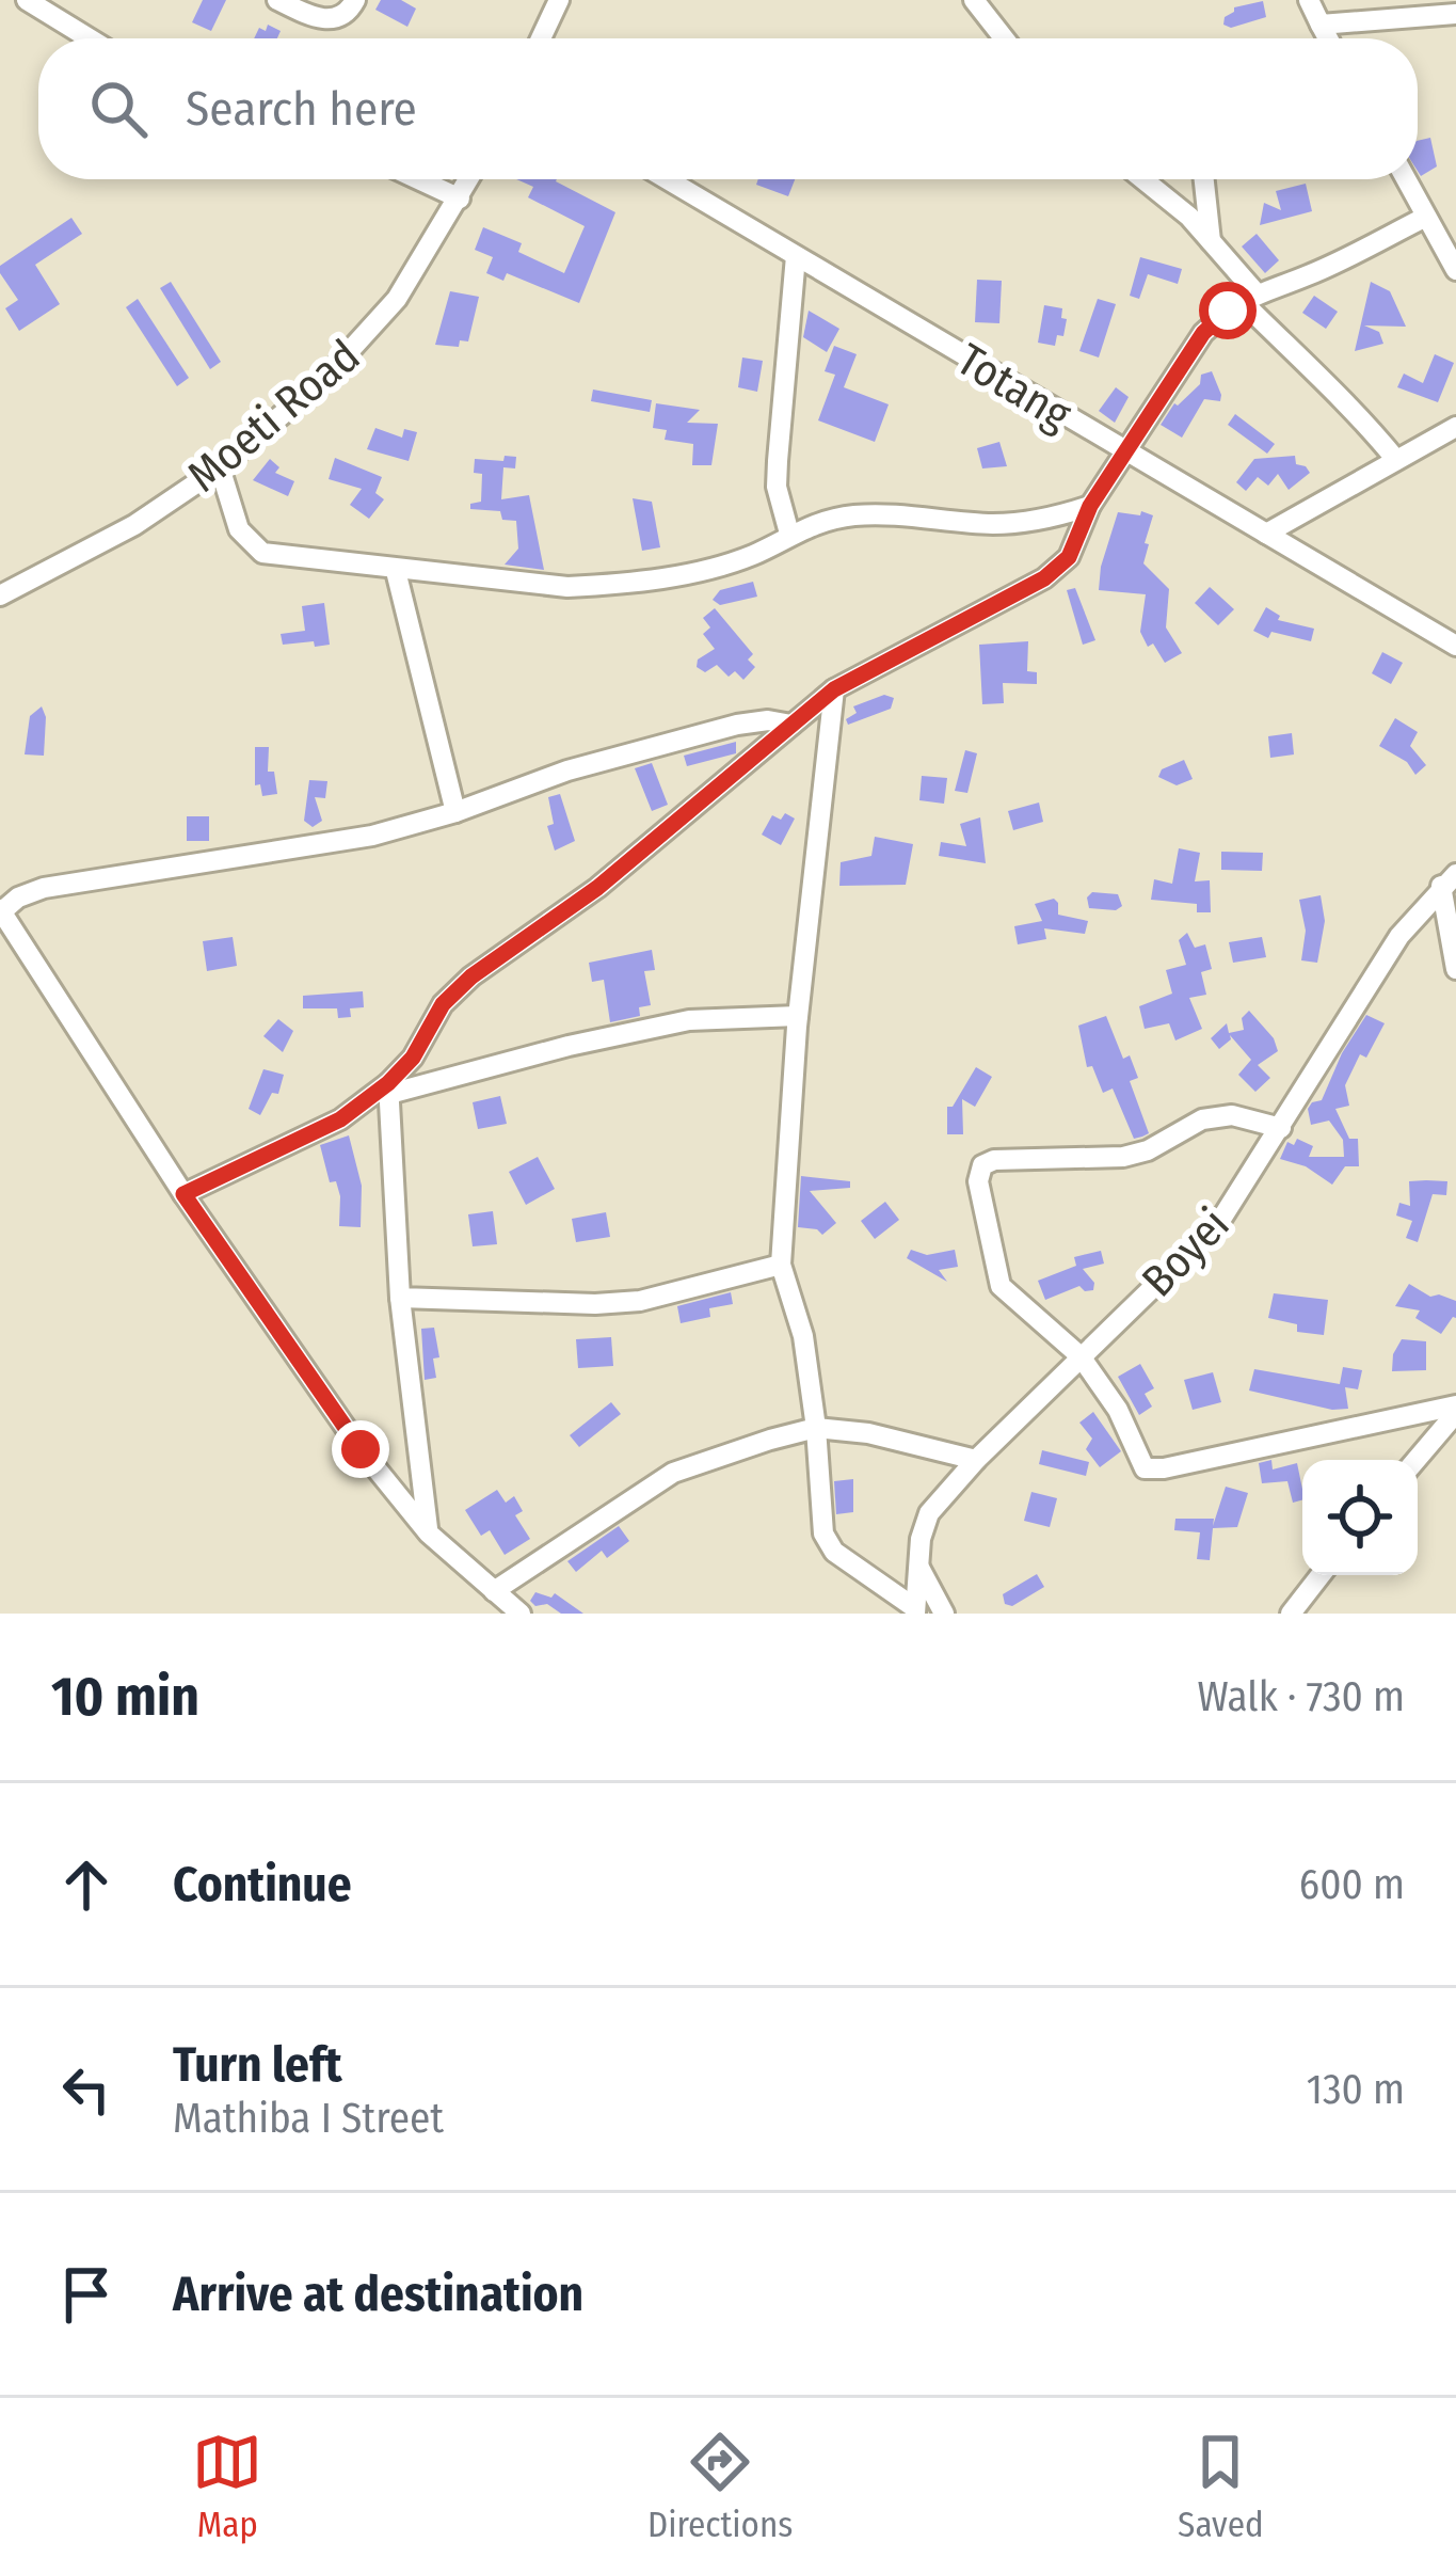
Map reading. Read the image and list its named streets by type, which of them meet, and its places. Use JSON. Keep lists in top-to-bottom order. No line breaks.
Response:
{"streets":{"street":["Totang","Moeti Road","Boyei"]},"page":{"search":"Search here","heading":["10 min","Walk · 730 m"],"list":[["Continue","600 m"],["Turn left","Mathiba I Street","130 m"],"Arrive at destination"],"nav":["Map","Directions","Saved"]}}
